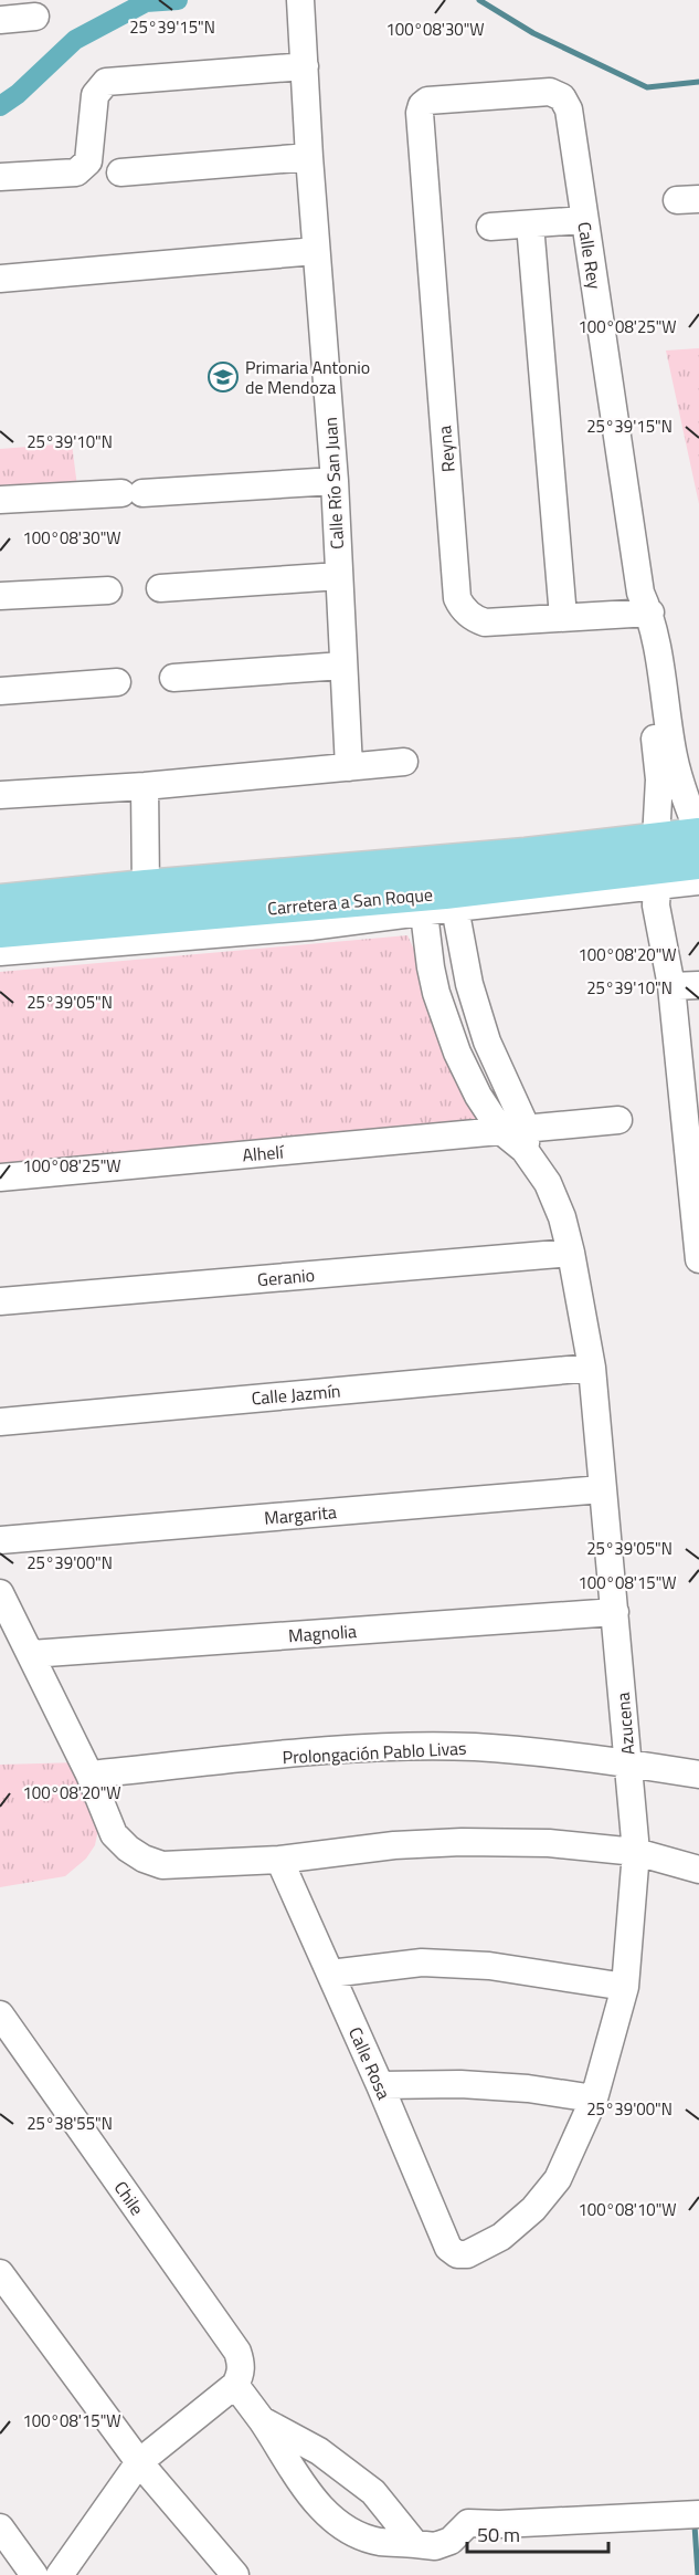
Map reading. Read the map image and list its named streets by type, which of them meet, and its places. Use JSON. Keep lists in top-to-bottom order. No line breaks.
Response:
{"streets":{"main road":["Carretera a San Roque"],"street":["Calle Rey","Reyna","Calle Río San Juan","Alhelí","Geranio","Calle Jazmín","Margarita","Magnolia","Azucena","Prolongación Pablo Livas","Calle Rosa","Chile"]},"crossings":[["Calle Rey","Reyna"],["Calle Rey","Carretera a San Roque"],["Carretera a San Roque","Azucena"],["Alhelí","Azucena"],["Geranio","Azucena"],["Calle Jazmín","Azucena"],["Margarita","Azucena"],["Magnolia","Azucena"],["Azucena","Prolongación Pablo Livas"],["Azucena","Calle Rosa"]],"places":{"school or university":["Primaria Antonio de Mendoza"]},"scale_bar":"50 m","coordinates":["25°39'15\"N","100°08'30\"W","100°08'25\"W","25°39'10\"N","100°08'20\"W","25°39'05\"N","25°39'00\"N","100°08'15\"W","25°38'55\"N","100°08'10\"W"]}
